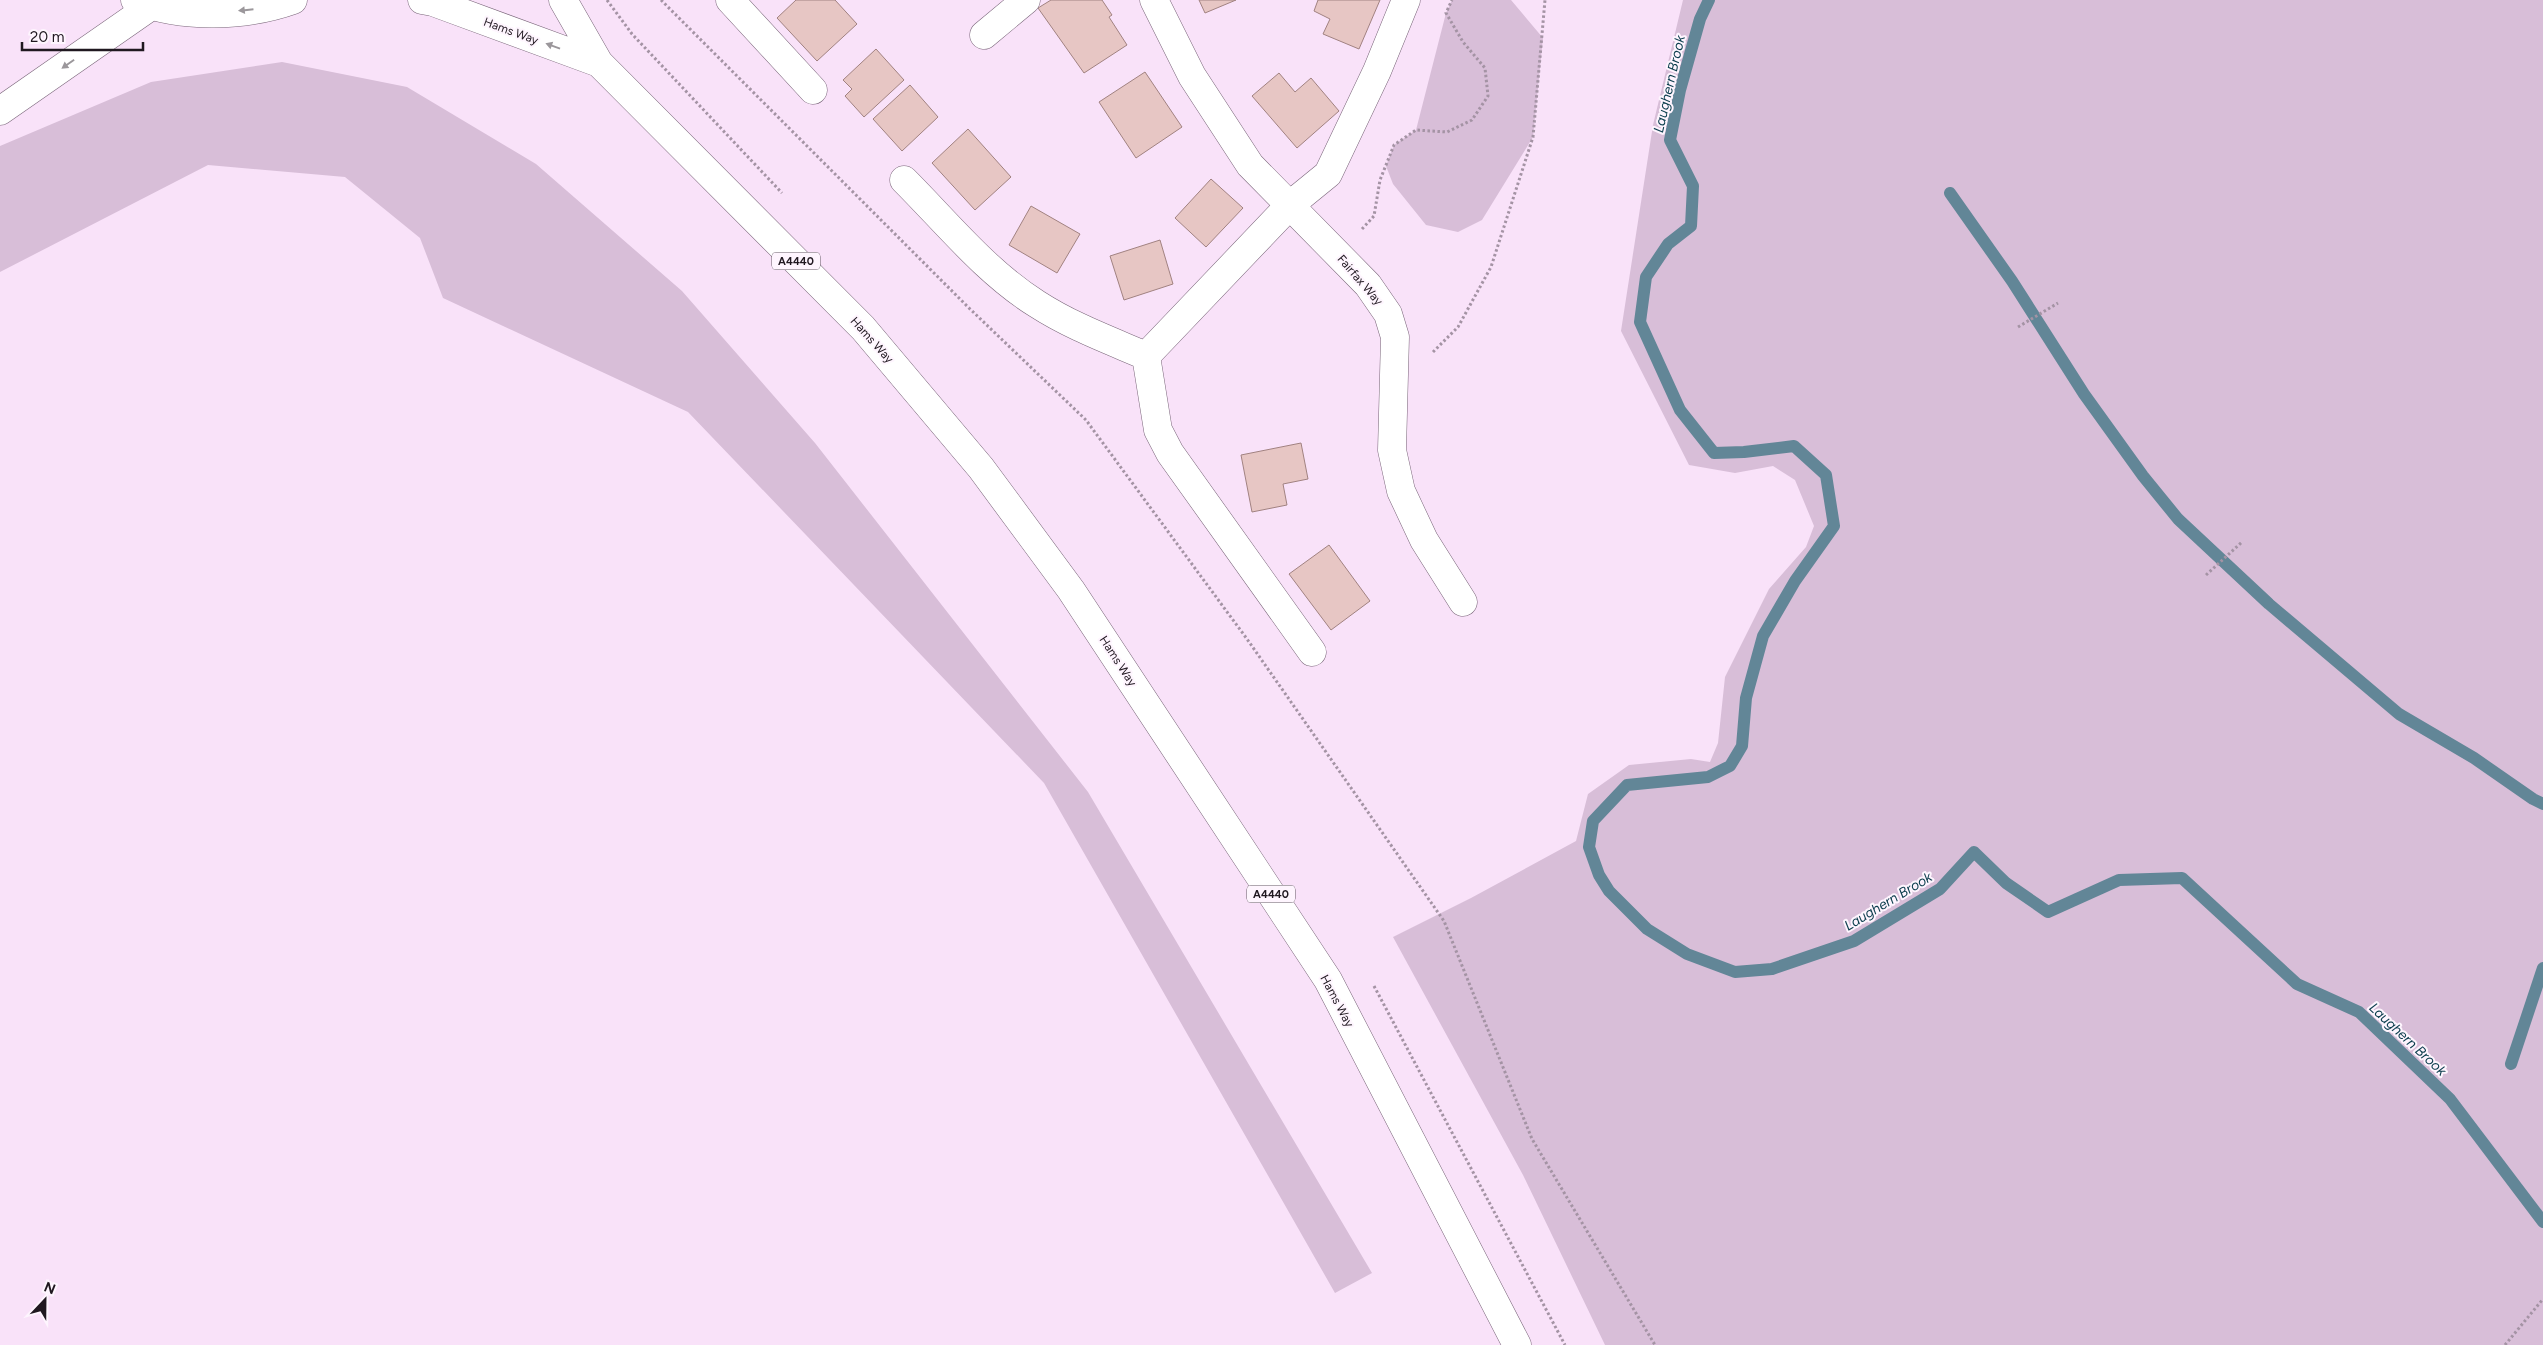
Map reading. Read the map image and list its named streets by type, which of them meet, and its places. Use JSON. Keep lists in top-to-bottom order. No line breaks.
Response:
{"streets":{"main road":["Hams Way","A4440","Fairfax Way"]},"water":["Laughern Brook"],"scale_bar":"20 m","north":"top"}
